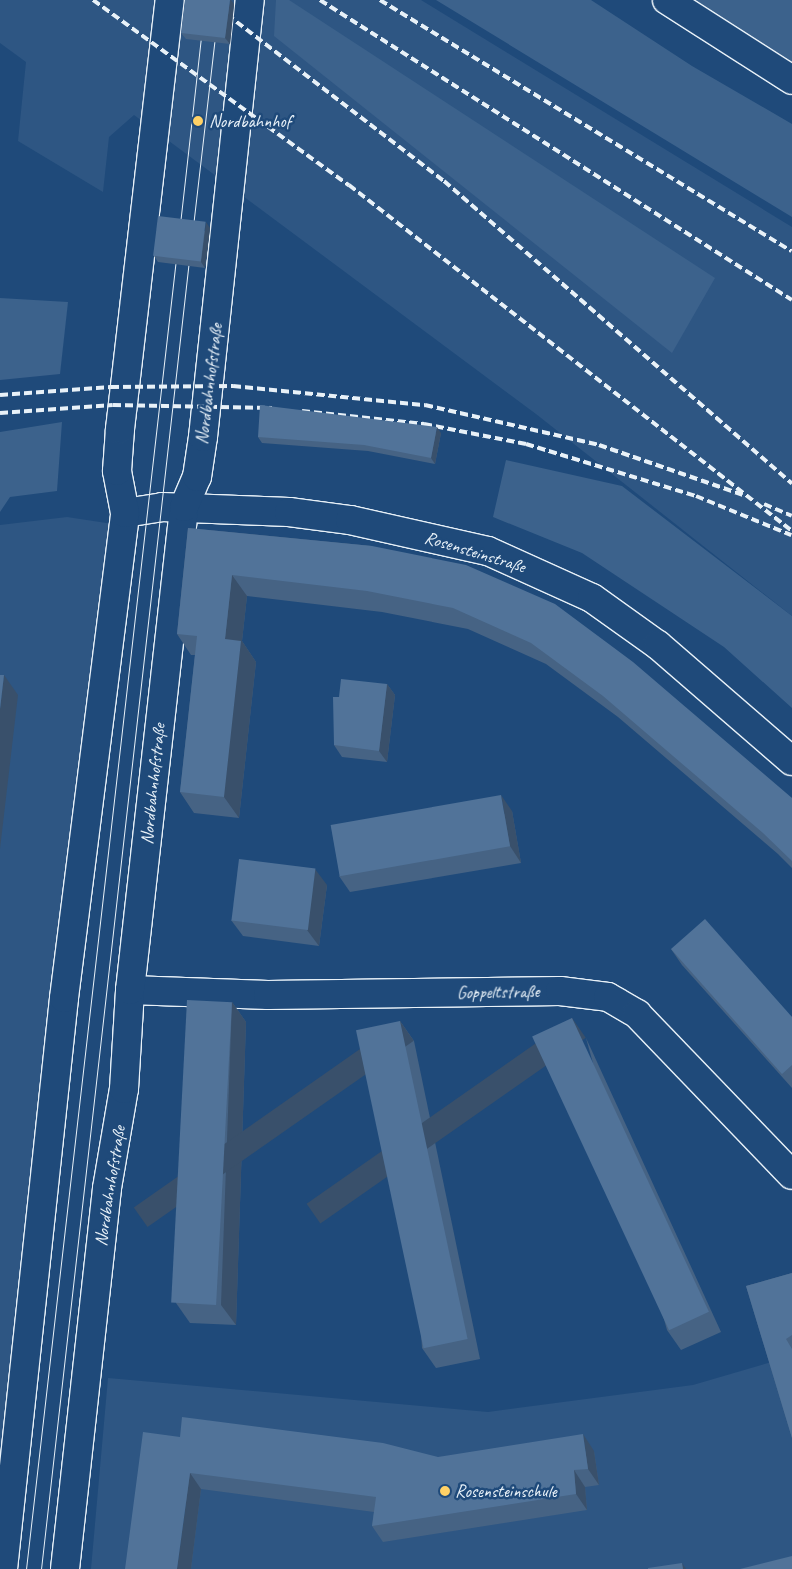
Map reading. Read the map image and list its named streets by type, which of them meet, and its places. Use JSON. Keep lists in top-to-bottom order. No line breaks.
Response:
{"streets":{"street":["Nordbahnhofstraße","Rosensteinstraße","Goppeltstraße"]},"crossings":[["Nordbahnhofstraße","Rosensteinstraße"],["Nordbahnhofstraße","Goppeltstraße"]],"places":["Nordbahnhof","Rosensteinschule"]}
